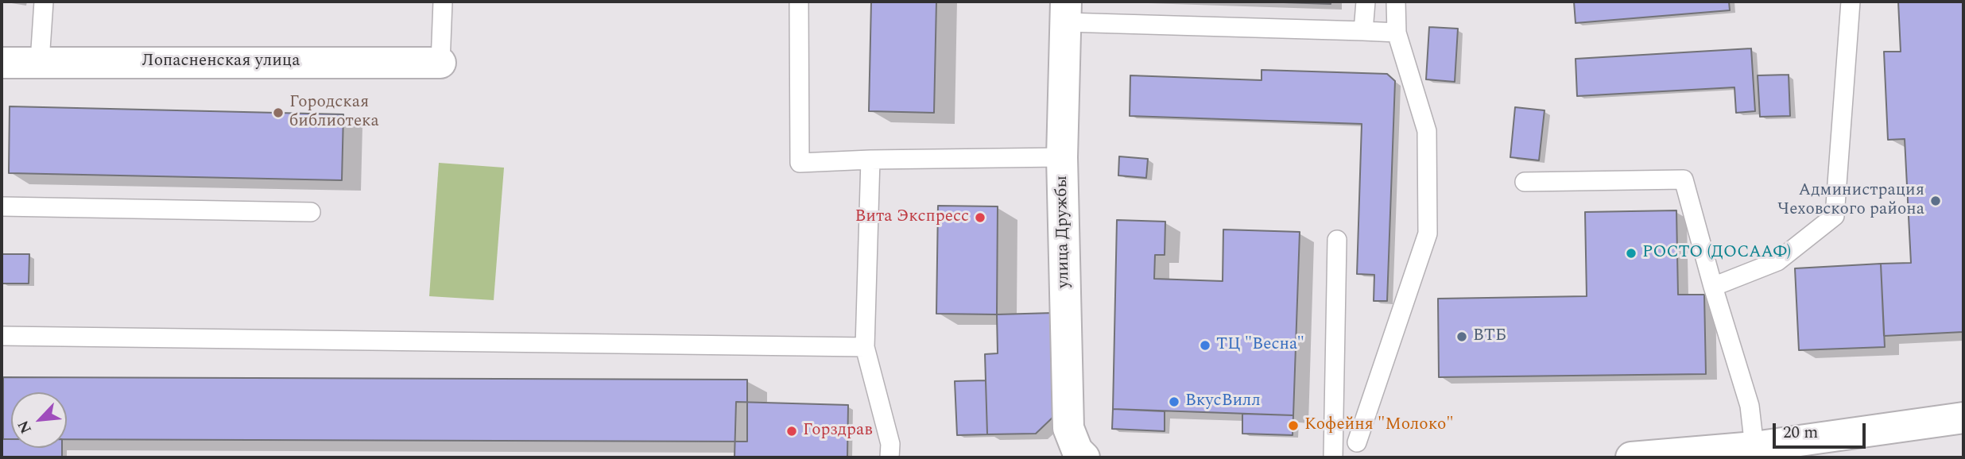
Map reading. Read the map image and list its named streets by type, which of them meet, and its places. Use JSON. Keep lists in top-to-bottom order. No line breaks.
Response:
{"streets":{"street":["Лопасненская улица","улица Дружбы"]},"places":["Городская библиотека","Администрация Чеховского района","Вита Экспресс","РОСТО (ДОСААФ)","ВТБ","ТЦ \"Весна\"","ВкусВилл","Кофейня \"Молоко\"","Горздрав"],"scale_bar":"20 m","north":"bottom left"}
